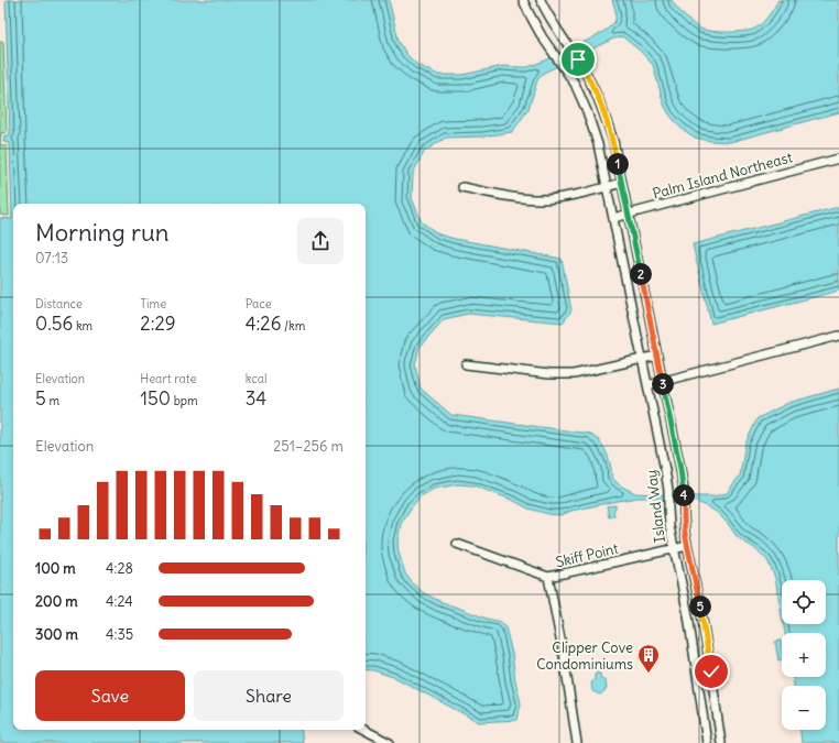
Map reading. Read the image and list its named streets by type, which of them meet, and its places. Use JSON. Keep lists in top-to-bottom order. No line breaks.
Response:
{"streets":{"street":["Palm Island Northeast","Island Way","Skiff Point"]},"crossings":[["Palm Island Northeast","Island Way"],["Island Way","Skiff Point"]],"places":{"building":["Clipper Cove Condominiums"]},"page":{"pins":["1","2","3","4","5"],"heading":["Morning run","07:13"],"stats":[["Distance","0.56 km"],["Time","2:29"],["Pace","4:26 /km"],["Elevation","5 m"],["Heart rate","150 bpm"],["kcal","34"]],"chart":["Elevation","251–256 m"],"list":[{"name":"100 m","note":"4:28"},{"name":"200 m","note":"4:24"},{"name":"300 m","note":"4:35"}],"map_buttons":["+","−"],"buttons":["Save","Share"]}}
